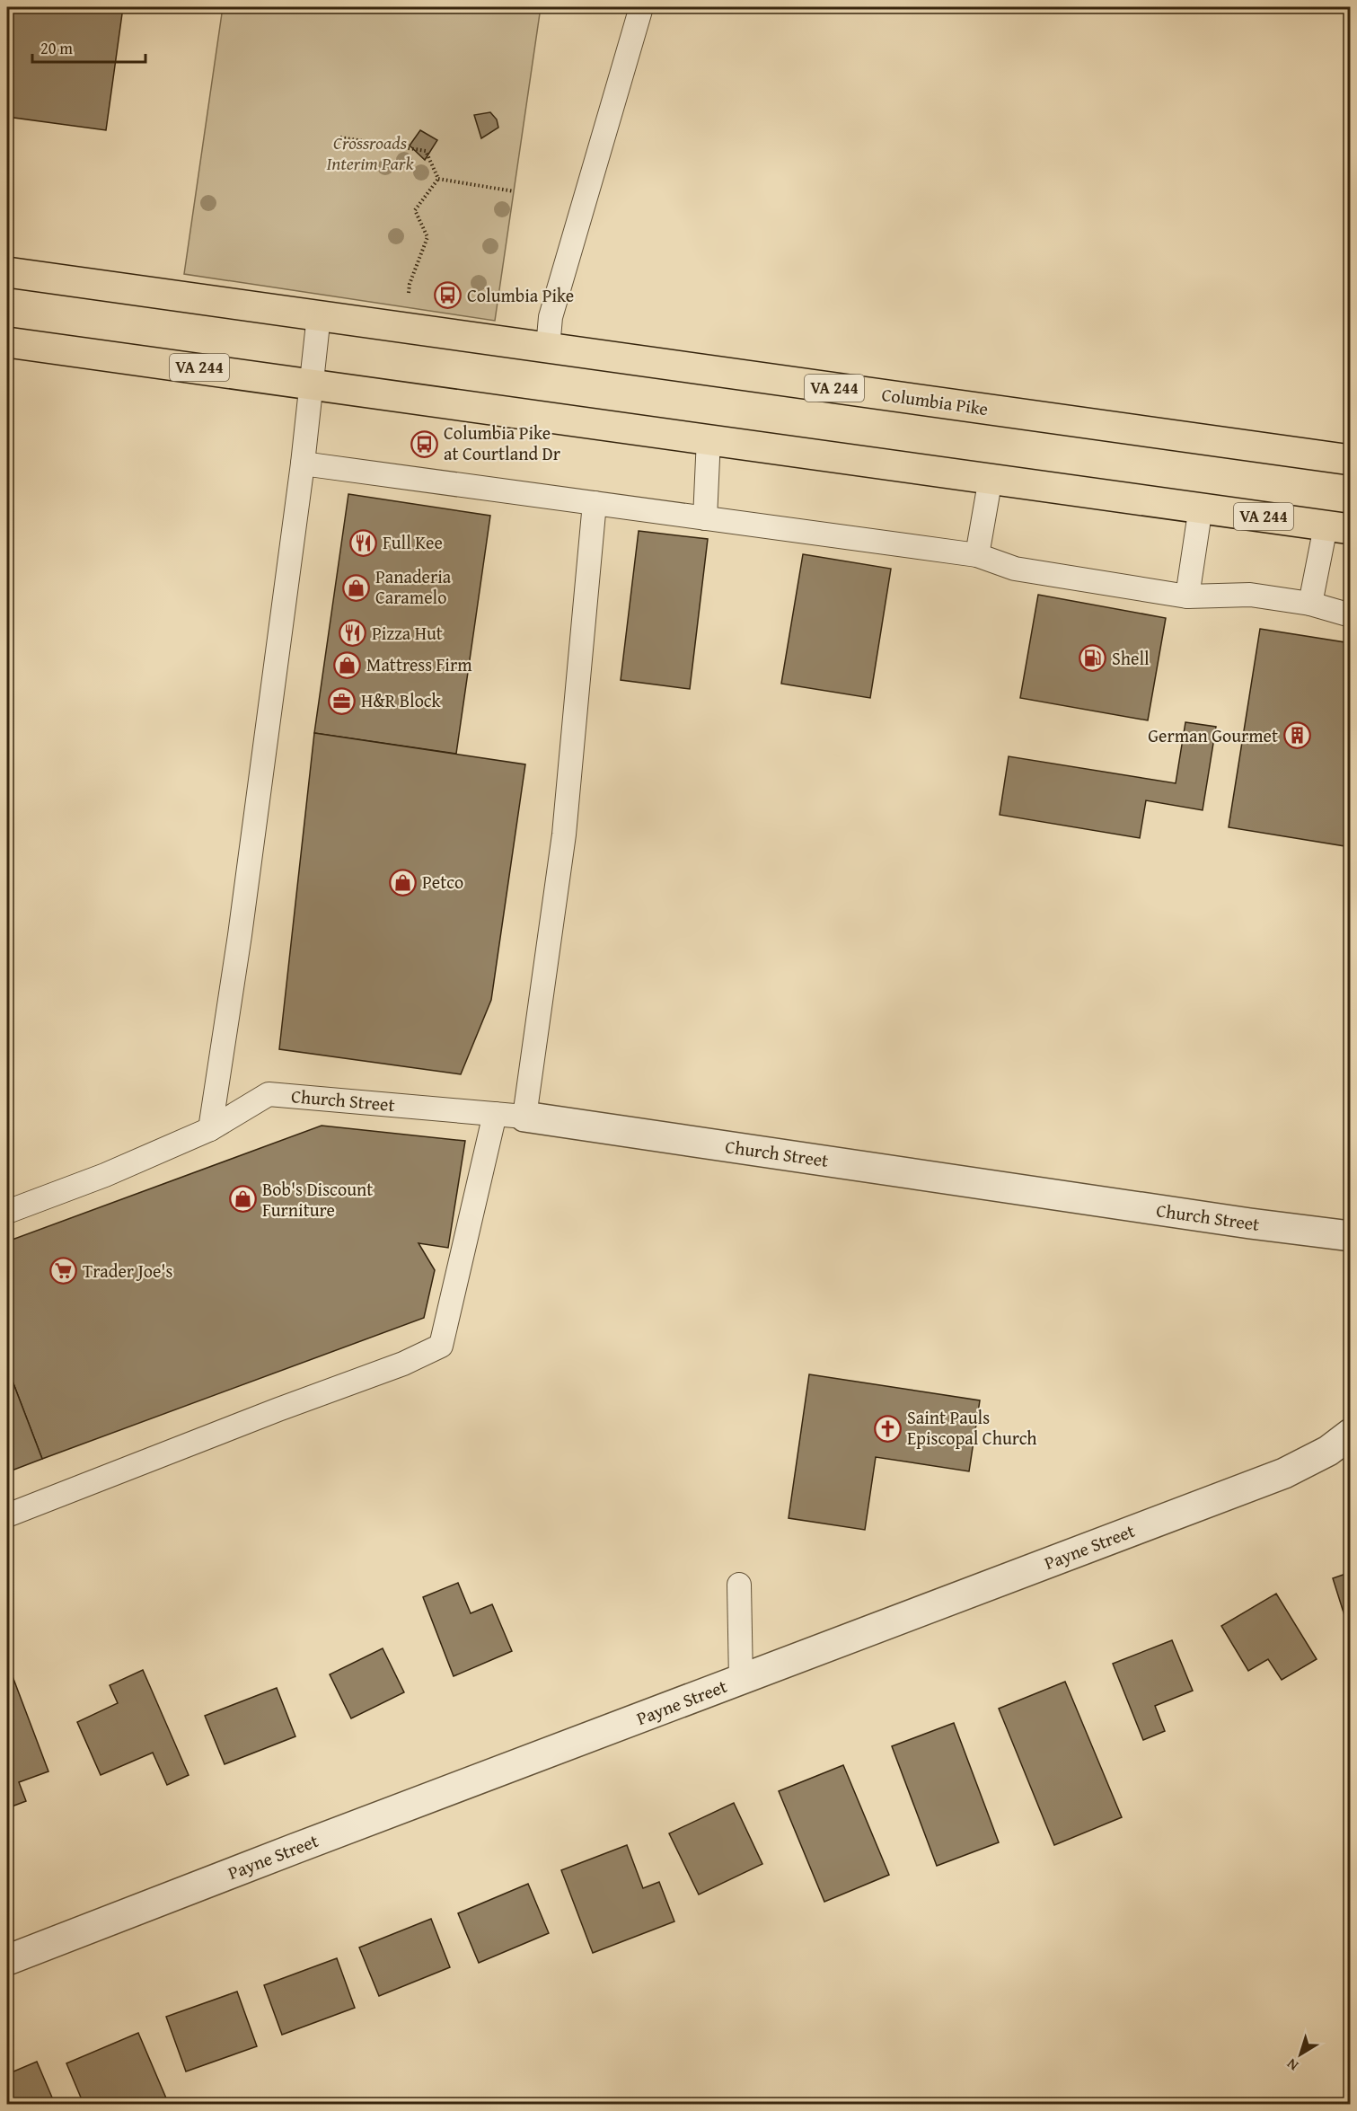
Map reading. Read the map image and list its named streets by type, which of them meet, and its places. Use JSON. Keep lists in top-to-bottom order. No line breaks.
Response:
{"streets":{"main road":["VA 244","Columbia Pike"],"street":["Church Street","Payne Street"]},"parks":["Crossroads Interim Park"],"places":{"bus stop":["Columbia Pike","Columbia Pike at Courtland Dr"],"restaurant":["Full Kee","Pizza Hut"],"shop":["Panaderia Caramelo","Mattress Firm","Petco","Bob's Discount Furniture"],"fuel station":["Shell"],"office":["H&R Block"],"building":["German Gourmet"],"supermarket":["Trader Joe's"],"church":["Saint Pauls Episcopal Church"]},"scale_bar":"20 m","north":"bottom left"}
